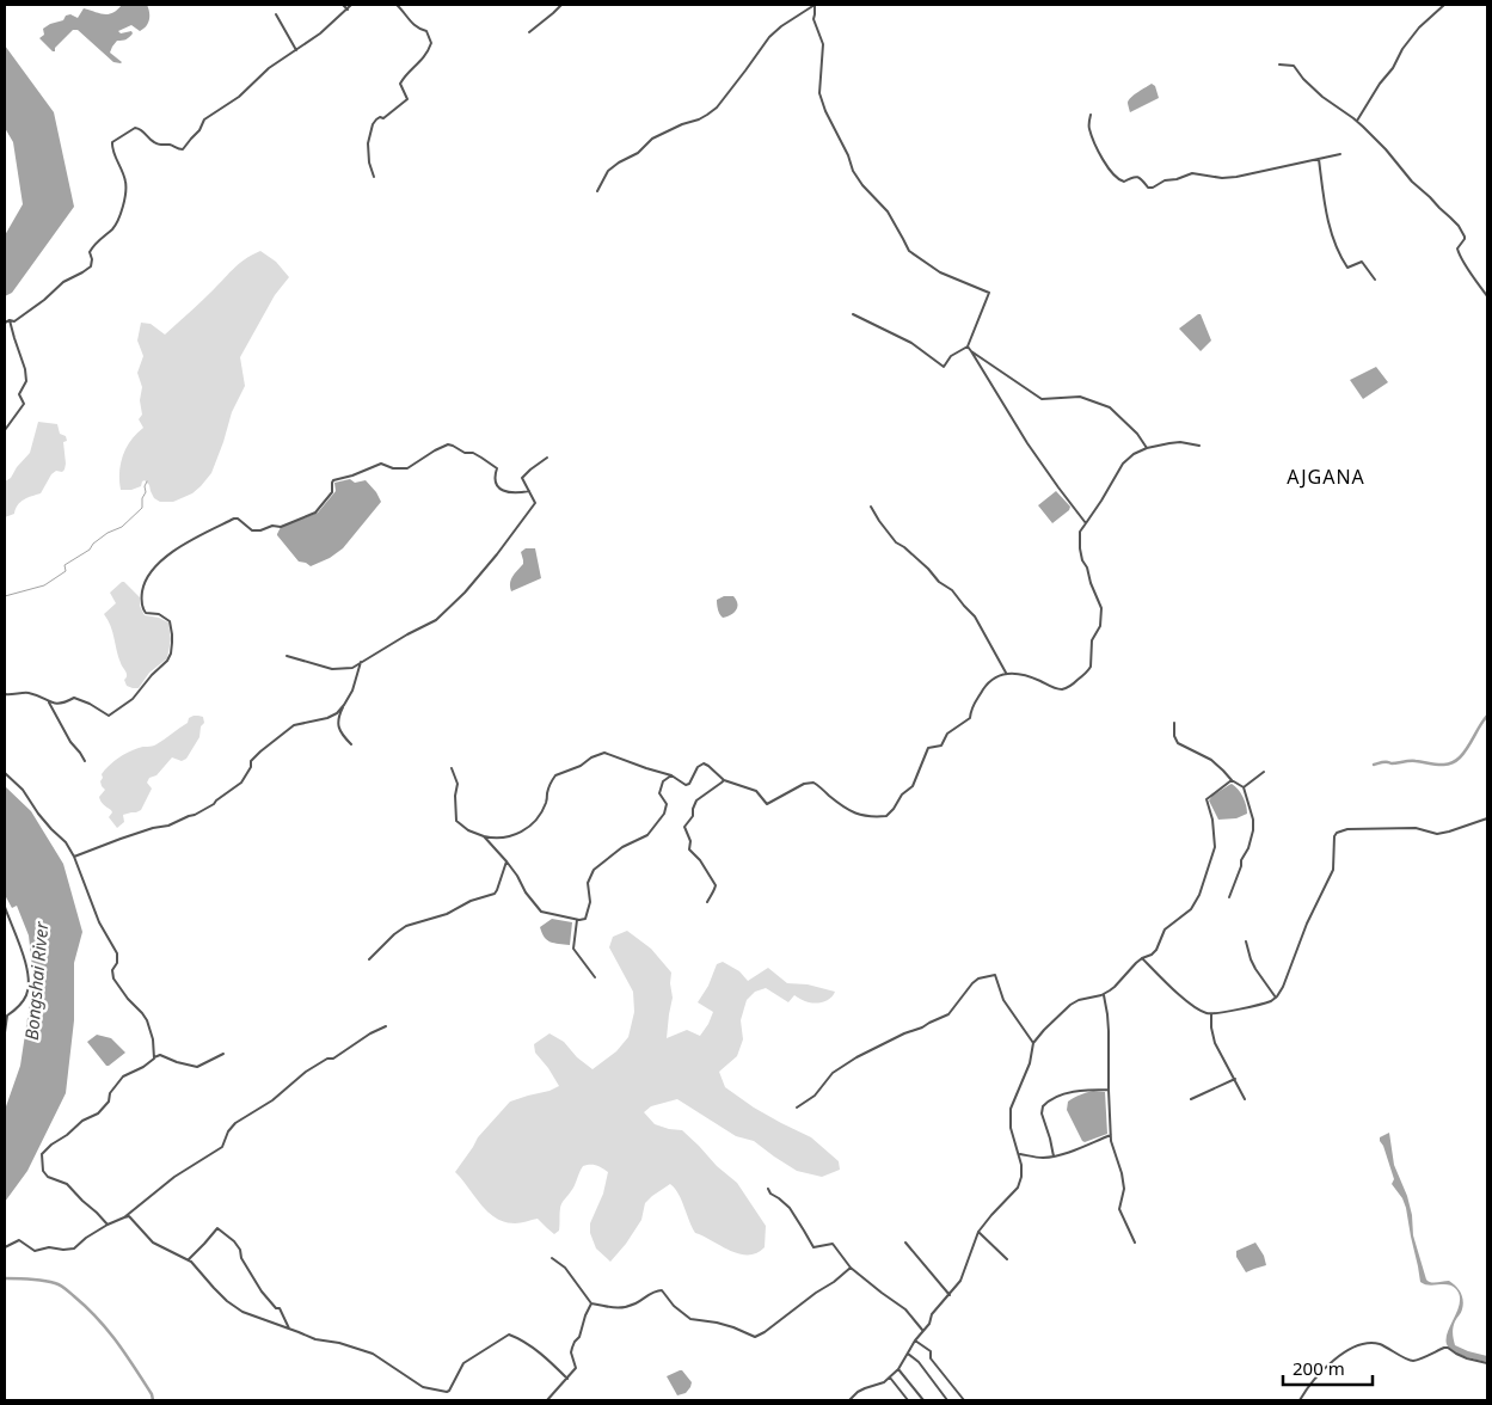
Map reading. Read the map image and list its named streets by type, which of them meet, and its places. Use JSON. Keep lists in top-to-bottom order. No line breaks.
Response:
{"districts":["AJGANA"],"water":["Bongshai River"],"scale_bar":"200 m"}
